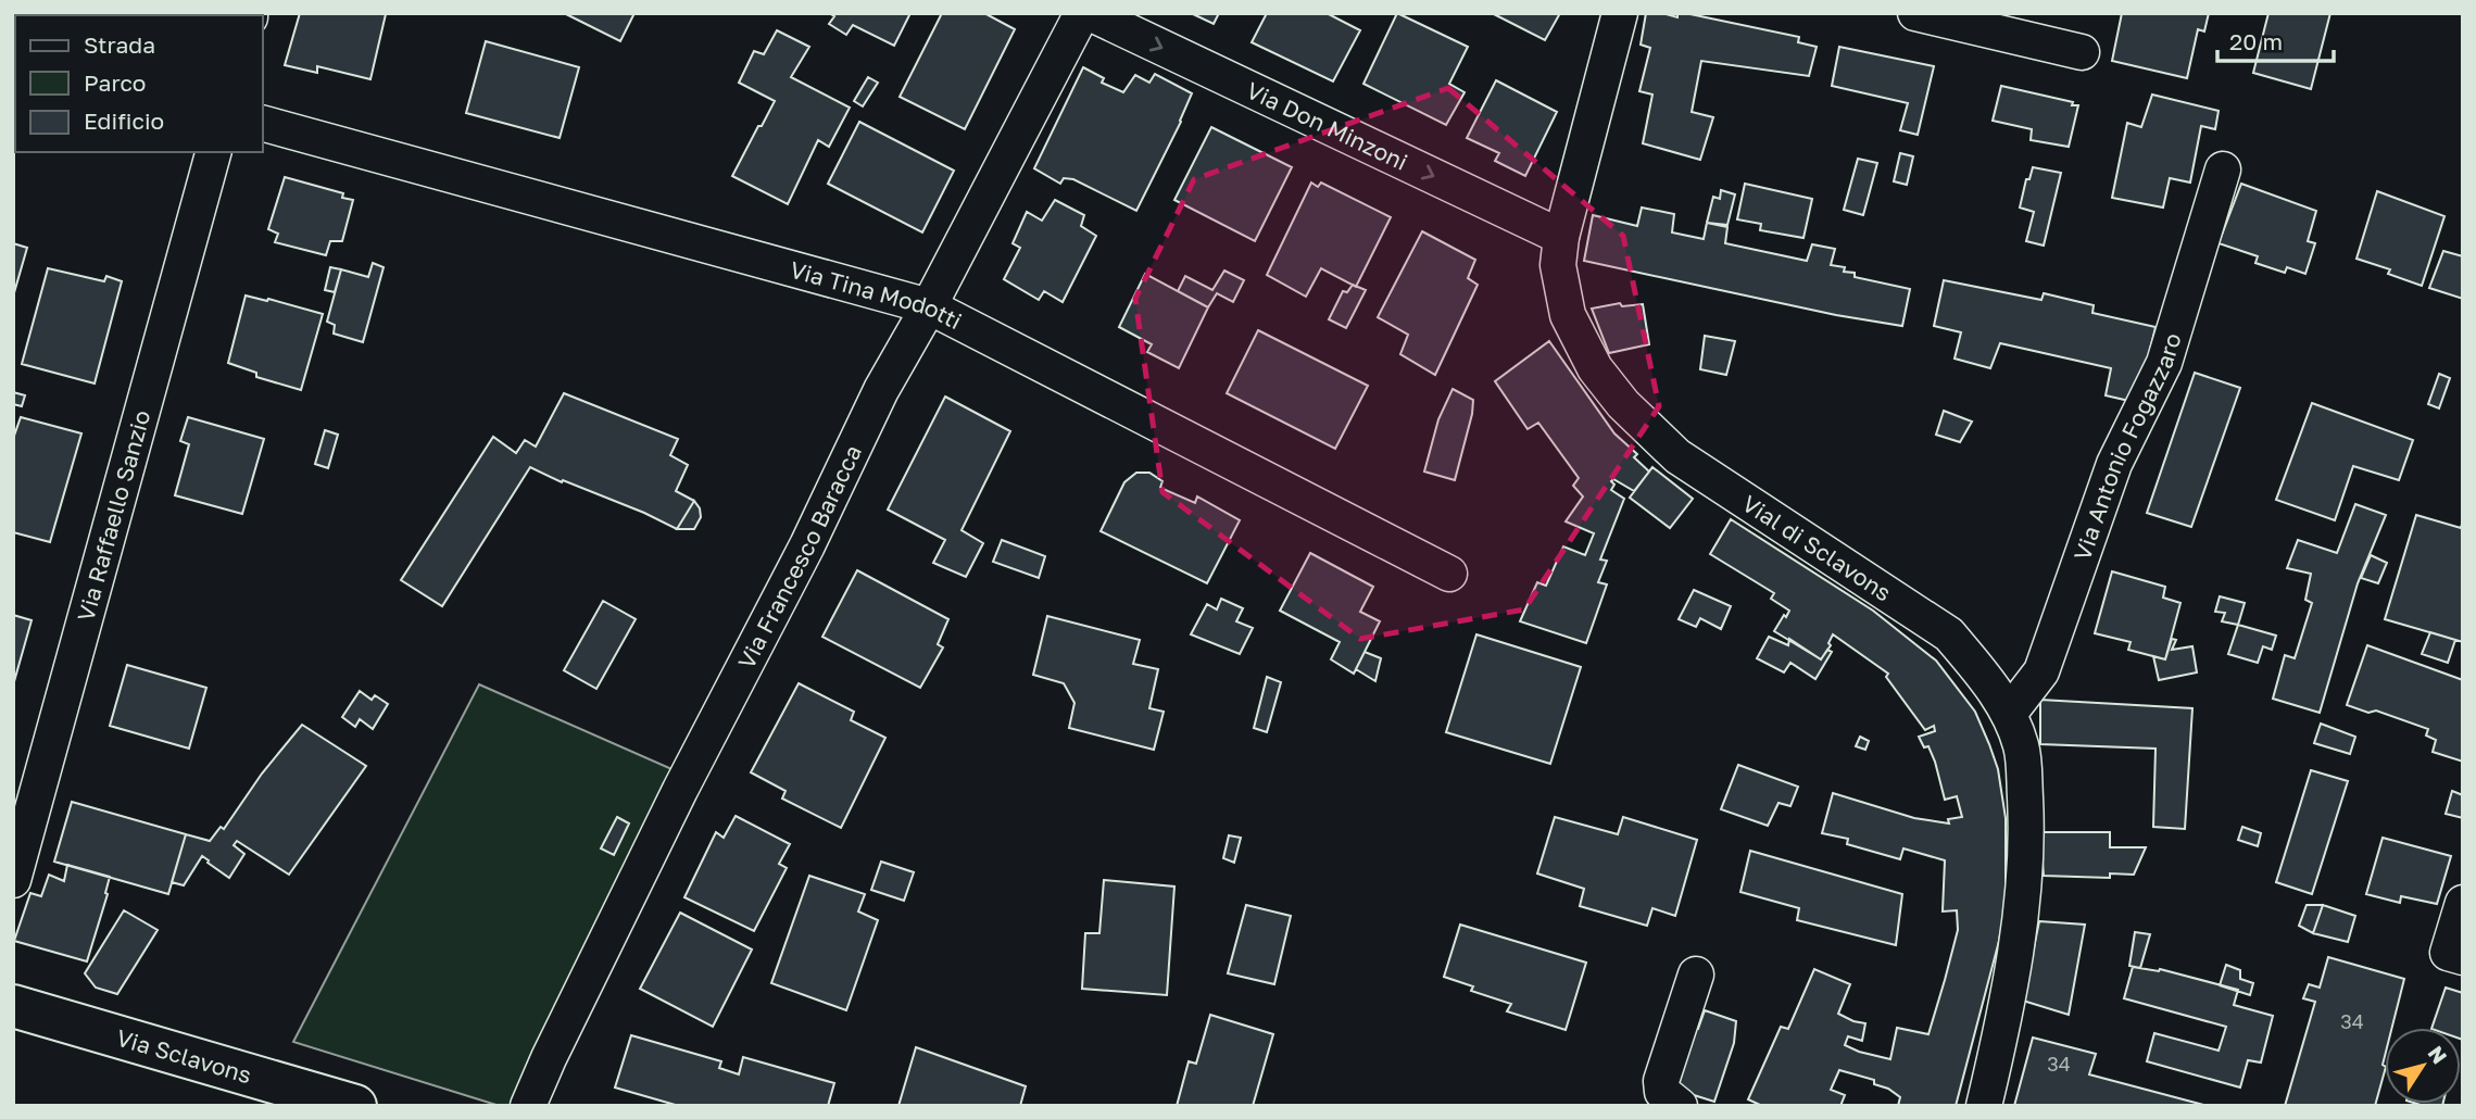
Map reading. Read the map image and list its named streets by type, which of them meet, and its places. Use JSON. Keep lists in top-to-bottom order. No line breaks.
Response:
{"streets":{"street":["Via Don Minzoni","Via Tina Modotti","Via Antonio Fogazzaro","Via Raffaello Sanzio","Vial di Sclavons","Via Francesco Baracca","Via Sclavons"]},"crossings":[["Via Don Minzoni","Vial di Sclavons"],["Via Tina Modotti","Via Francesco Baracca"],["Via Antonio Fogazzaro","Vial di Sclavons"]],"one_way":["Via Don Minzoni"],"house_numbers":["34","34"],"legend":["Strada","Parco","Edificio"],"scale_bar":"20 m","north":"top right"}
